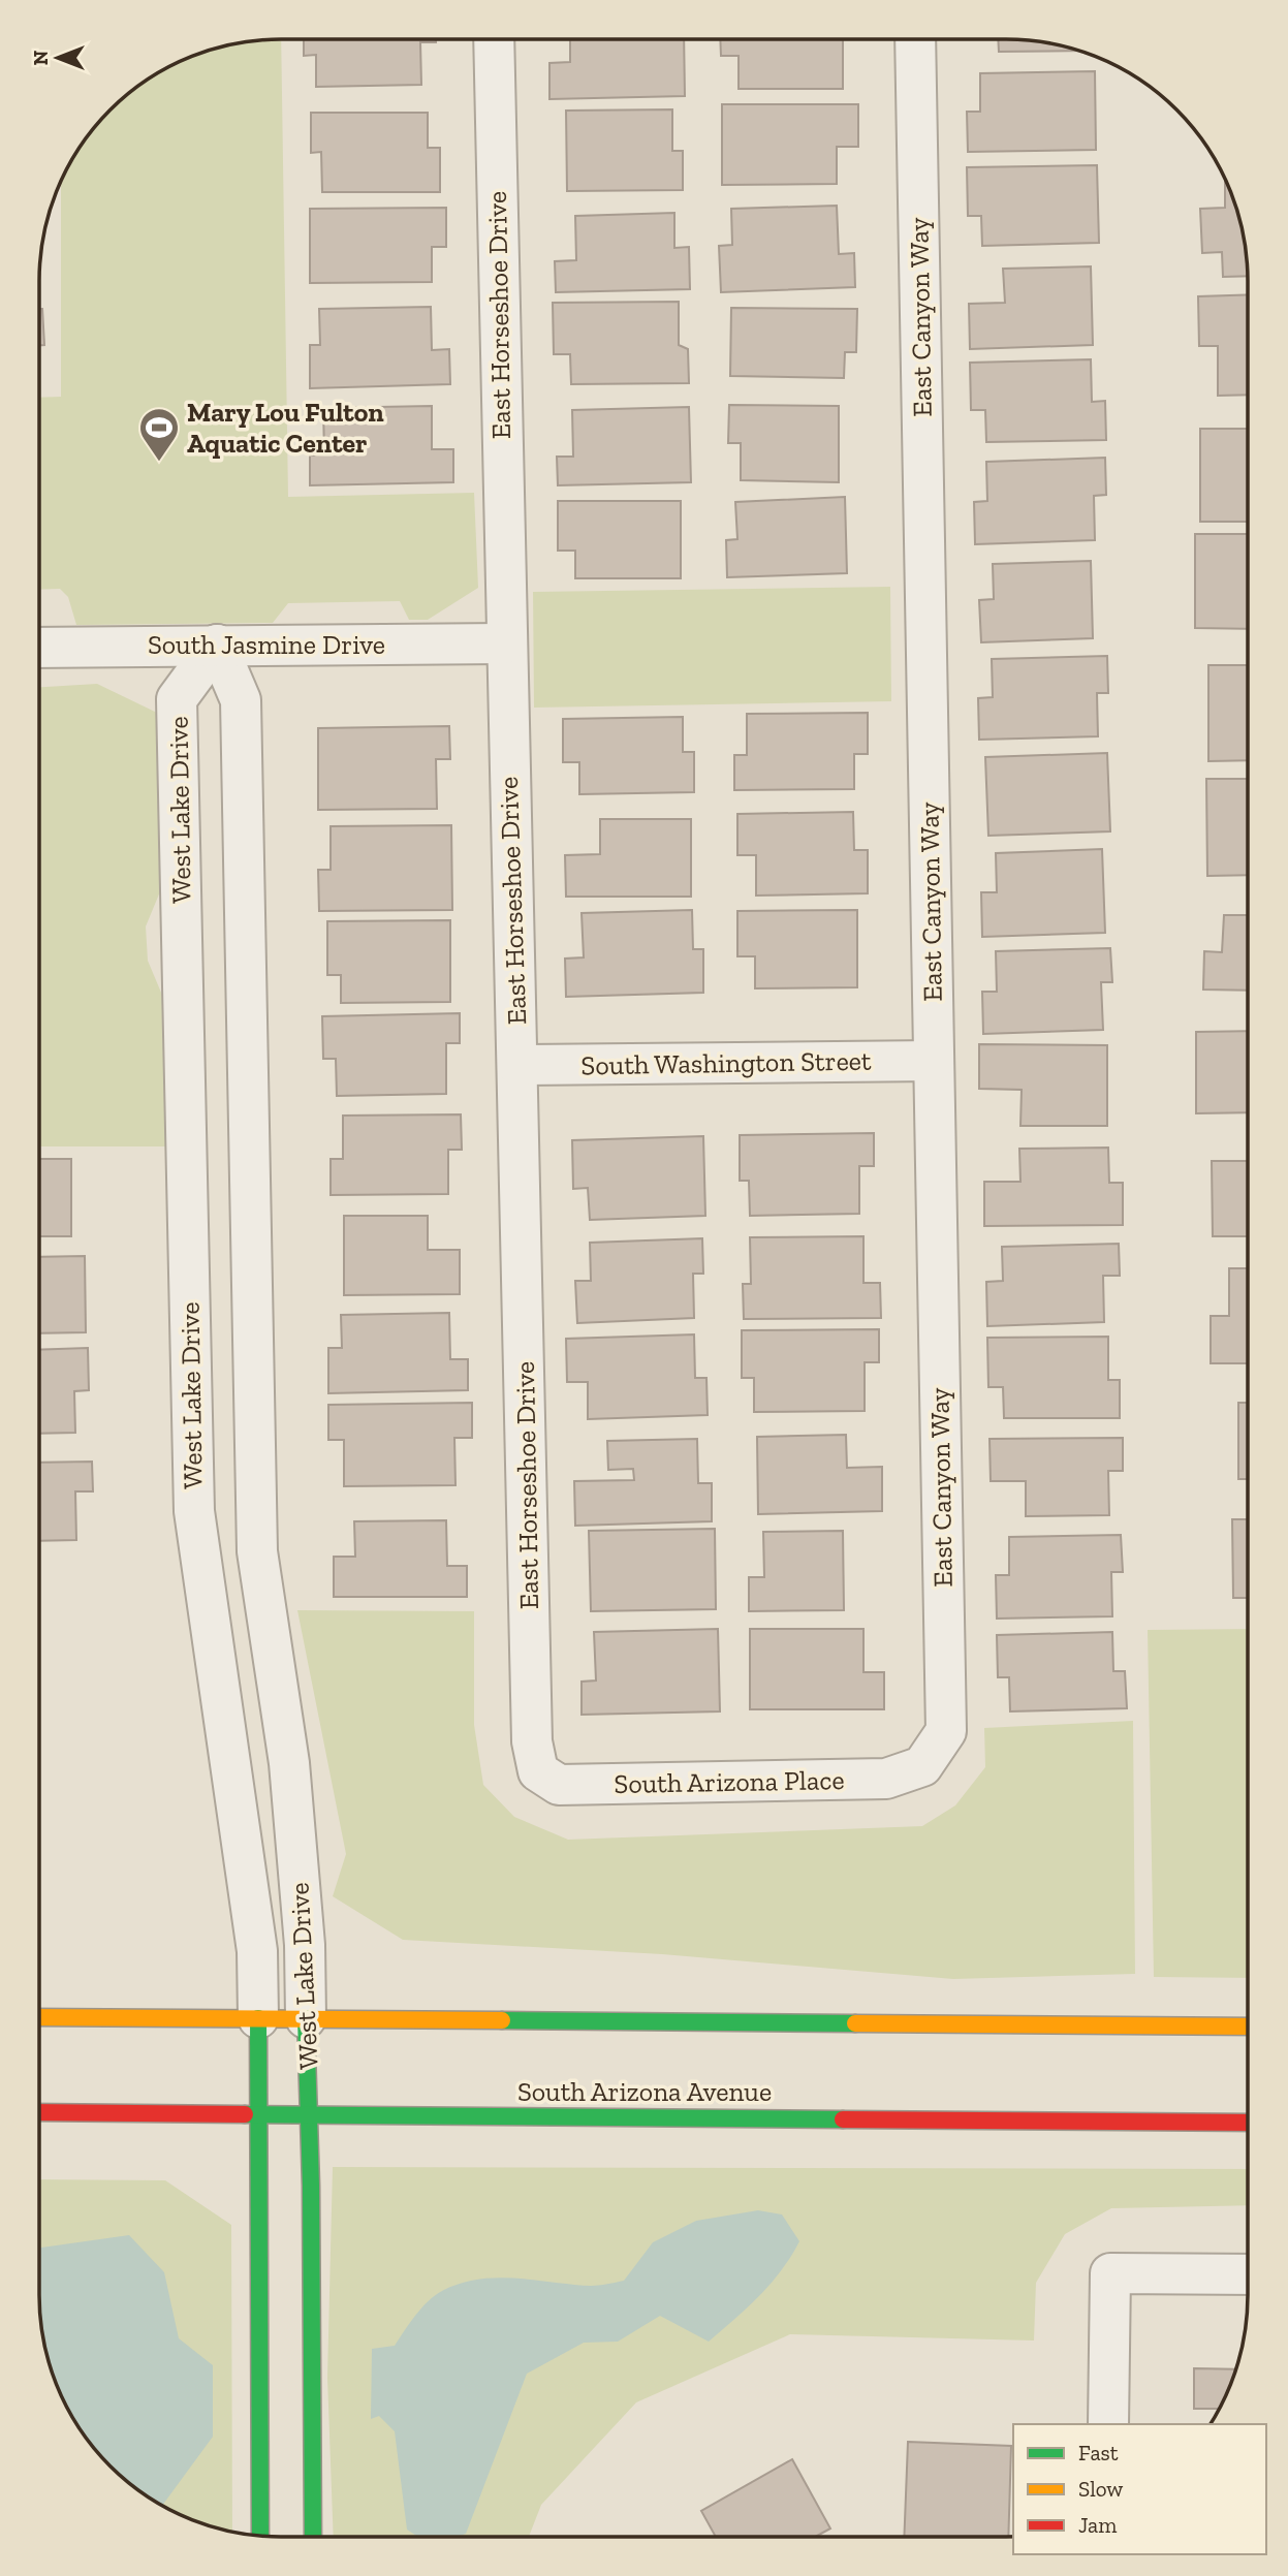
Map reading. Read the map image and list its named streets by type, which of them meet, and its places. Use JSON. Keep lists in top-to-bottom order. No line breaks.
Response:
{"streets":{"main road":["West Lake Drive","South Arizona Avenue"],"street":["East Horseshoe Drive","East Canyon Way","South Jasmine Drive","South Washington Street","South Arizona Place"]},"crossings":[["East Horseshoe Drive","South Jasmine Drive"],["East Horseshoe Drive","South Washington Street"],["East Horseshoe Drive","South Arizona Place"],["East Canyon Way","South Washington Street"],["East Canyon Way","South Arizona Place"],["South Jasmine Drive","West Lake Drive"],["West Lake Drive","South Arizona Avenue"]],"places":{"sports":["Mary Lou Fulton Aquatic Center"]},"legend":["Fast","Slow","Jam"],"north":"left"}
